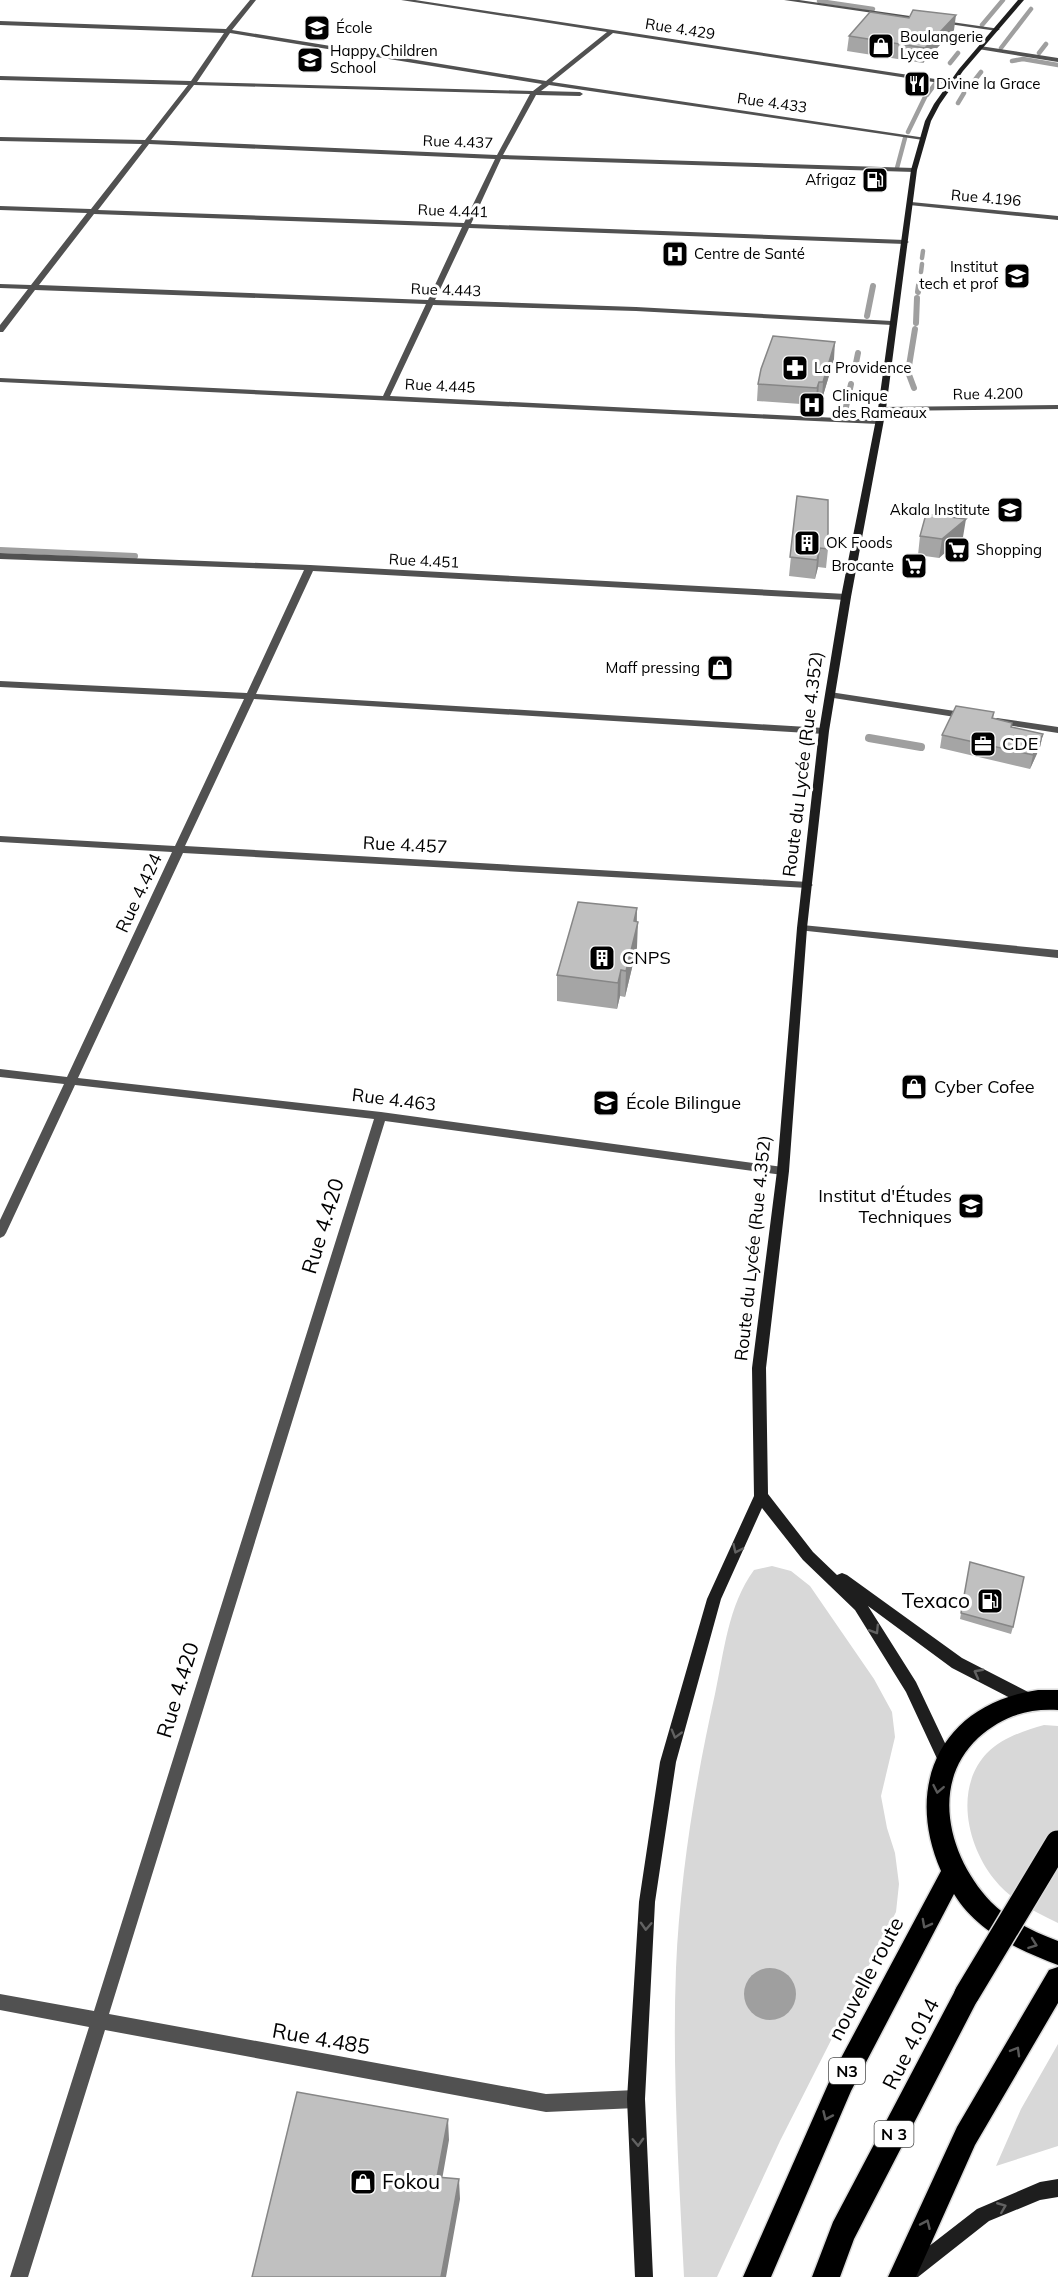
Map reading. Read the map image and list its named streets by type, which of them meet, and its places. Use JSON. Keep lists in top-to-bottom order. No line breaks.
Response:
{"streets":{"highway":["nouvelle route","Rue 4.014","N3","N 3"],"main road":["Route du Lycée (Rue 4.352)"],"street":["Rue 4.429","Rue 4.433","Rue 4.437","Rue 4.196","Rue 4.441","Rue 4.443","Rue 4.445","Rue 4.200","Rue 4.451","Rue 4.457","Rue 4.424","Rue 4.463","Rue 4.420","Rue 4.485"]},"crossings":[["Rue 4.429","Route du Lycée (Rue 4.352)"],["Rue 4.433","Route du Lycée (Rue 4.352)"],["Rue 4.437","Route du Lycée (Rue 4.352)"],["Rue 4.196","Route du Lycée (Rue 4.352)"],["Rue 4.441","Route du Lycée (Rue 4.352)"],["Rue 4.443","Route du Lycée (Rue 4.352)"],["Rue 4.445","Route du Lycée (Rue 4.352)"],["Rue 4.200","Route du Lycée (Rue 4.352)"],["Rue 4.451","Route du Lycée (Rue 4.352)"],["Rue 4.451","Rue 4.424"],["Route du Lycée (Rue 4.352)","Rue 4.457"],["Route du Lycée (Rue 4.352)","Rue 4.463"],["Rue 4.457","Rue 4.424"],["Rue 4.424","Rue 4.463"],["Rue 4.463","Rue 4.420"],["Rue 4.420","Rue 4.485"]],"places":{"school or university":["École","Happy Children School","Institut tech et prof","Akala Institute","École Bilingue","Institut d'Études Techniques"],"shop":["Boulangerie Lycee","Maff pressing","Cyber Cofee","Fokou"],"restaurant":["Divine la Grace"],"fuel station":["Afrigaz","Texaco"],"hospital":["Centre de Santé","Clinique des Rameaux"],"pharmacy":["La Providence"],"building":["OK Foods","CNPS"],"supermarket":["Shopping","Brocante"],"office":["CDE"]}}
